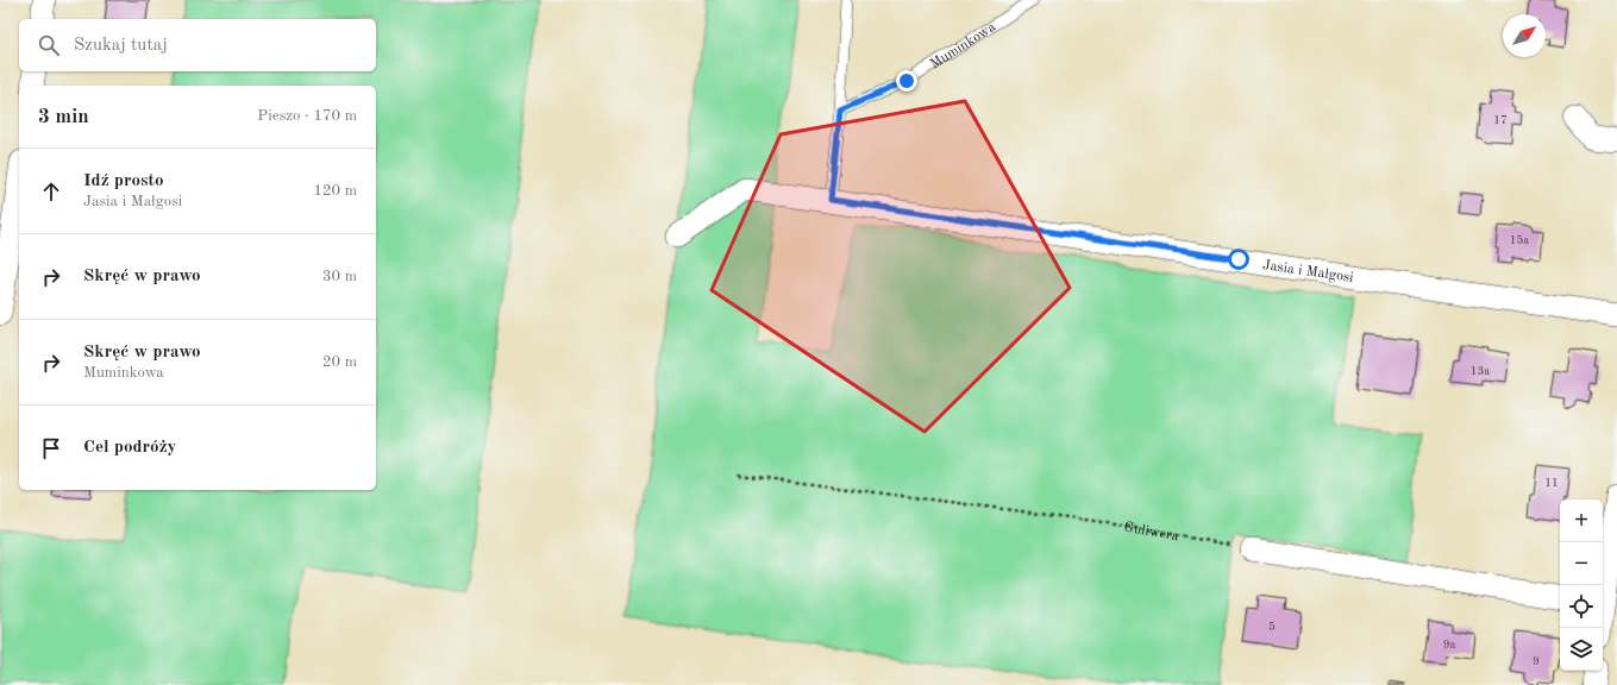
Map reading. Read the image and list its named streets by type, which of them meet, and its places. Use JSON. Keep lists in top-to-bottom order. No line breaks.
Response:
{"streets":{"street":["Jasia i Małgosi"],"lane":["Muminkowa"],"path":["Guliwera"]},"house_numbers":["17","15a","13a","11","5","9a","9"],"north":"top right","page":{"search":"Szukaj tutaj","heading":["3 min","Pieszo · 170 m"],"list":[["Idź prosto","Jasia i Małgosi","120 m"],["Skręć w prawo","30 m"],["Skręć w prawo","Muminkowa","20 m"],"Cel podróży"],"map_buttons":["+","−"]}}
